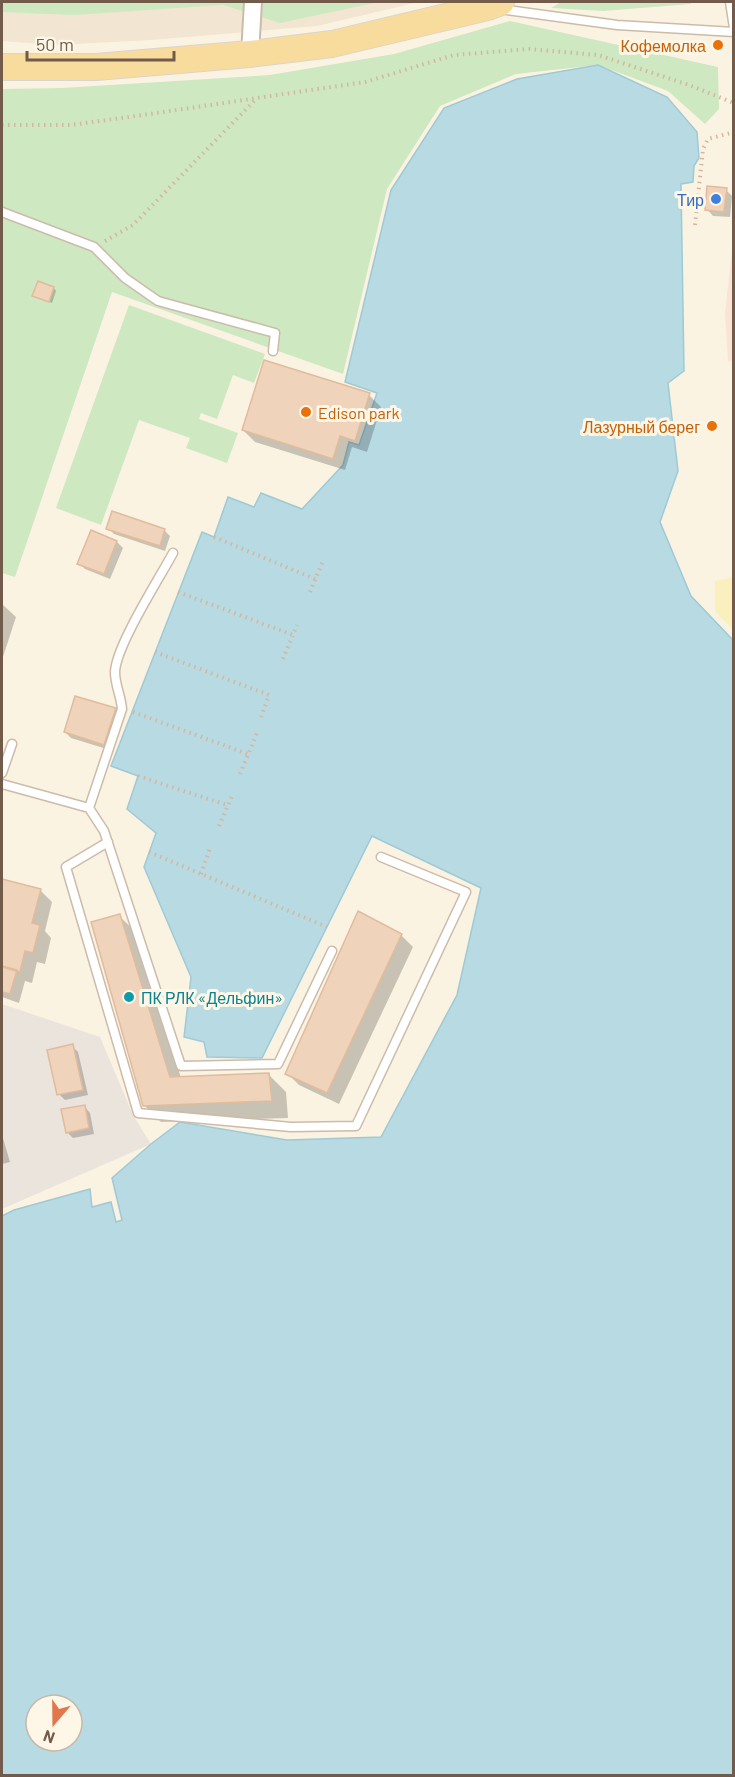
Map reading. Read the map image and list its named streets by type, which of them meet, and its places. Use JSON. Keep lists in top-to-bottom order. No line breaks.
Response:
{"places":["Кофемолка","Тир","Edison park","Лазурный берег","ПК РЛК «Дельфин»"],"scale_bar":"50 m","north":"bottom"}
